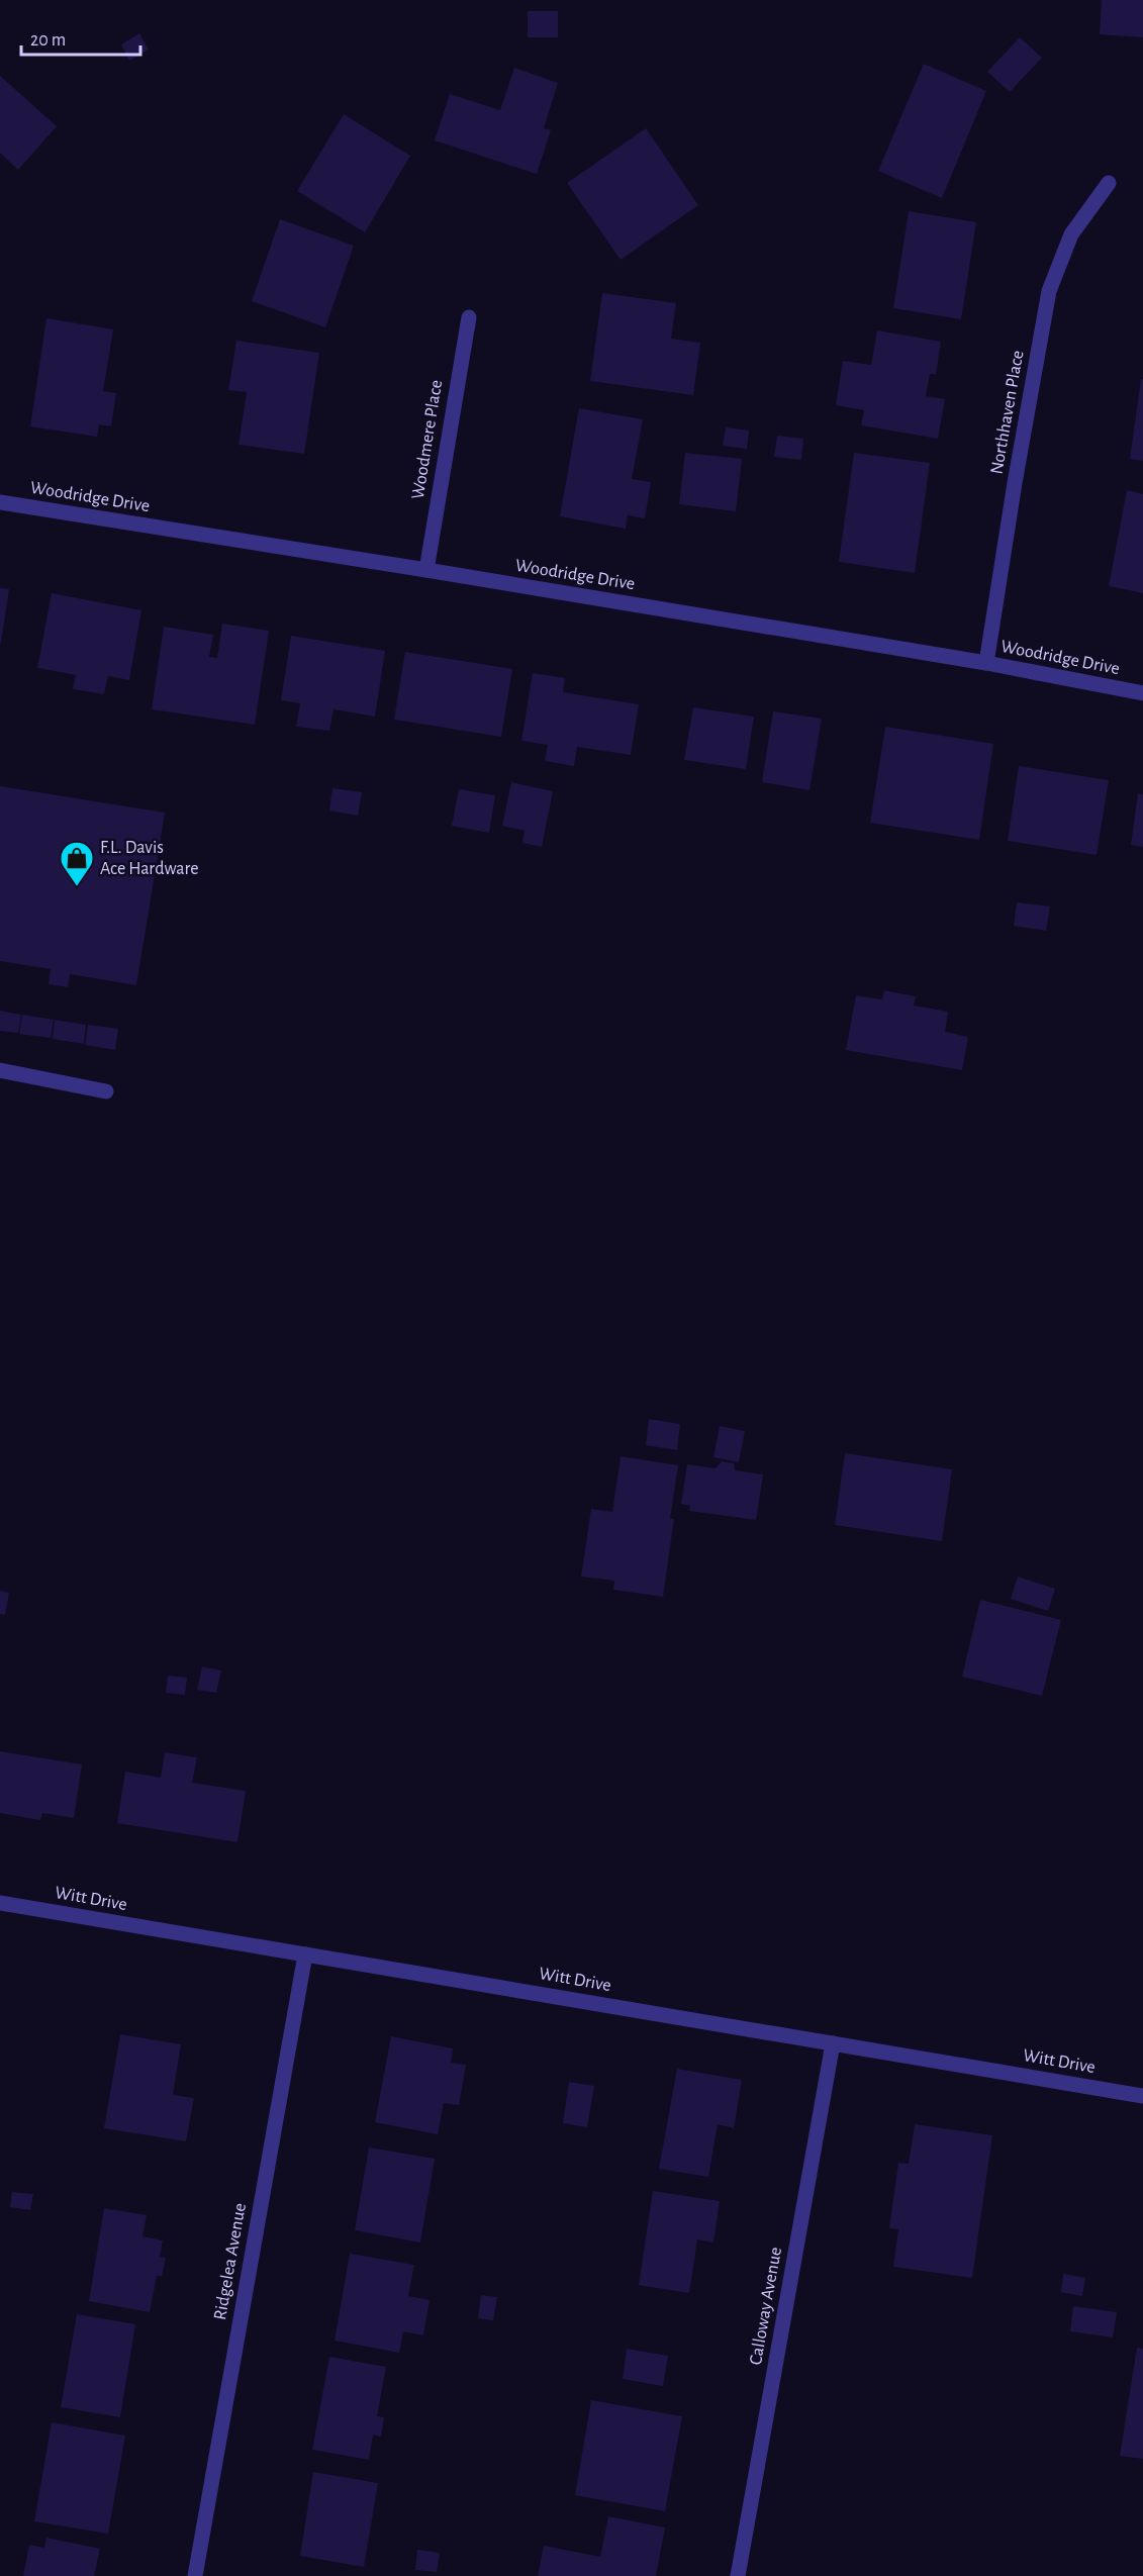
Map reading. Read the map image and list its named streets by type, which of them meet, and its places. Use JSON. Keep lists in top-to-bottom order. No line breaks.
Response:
{"streets":{"street":["Northhaven Place","Woodmere Place","Woodridge Drive","Witt Drive","Ridgelea Avenue","Calloway Avenue"]},"crossings":[["Northhaven Place","Woodridge Drive"],["Woodmere Place","Woodridge Drive"],["Witt Drive","Ridgelea Avenue"],["Witt Drive","Calloway Avenue"]],"places":{"shop":["F.L. Davis Ace Hardware"]},"scale_bar":"20 m"}
